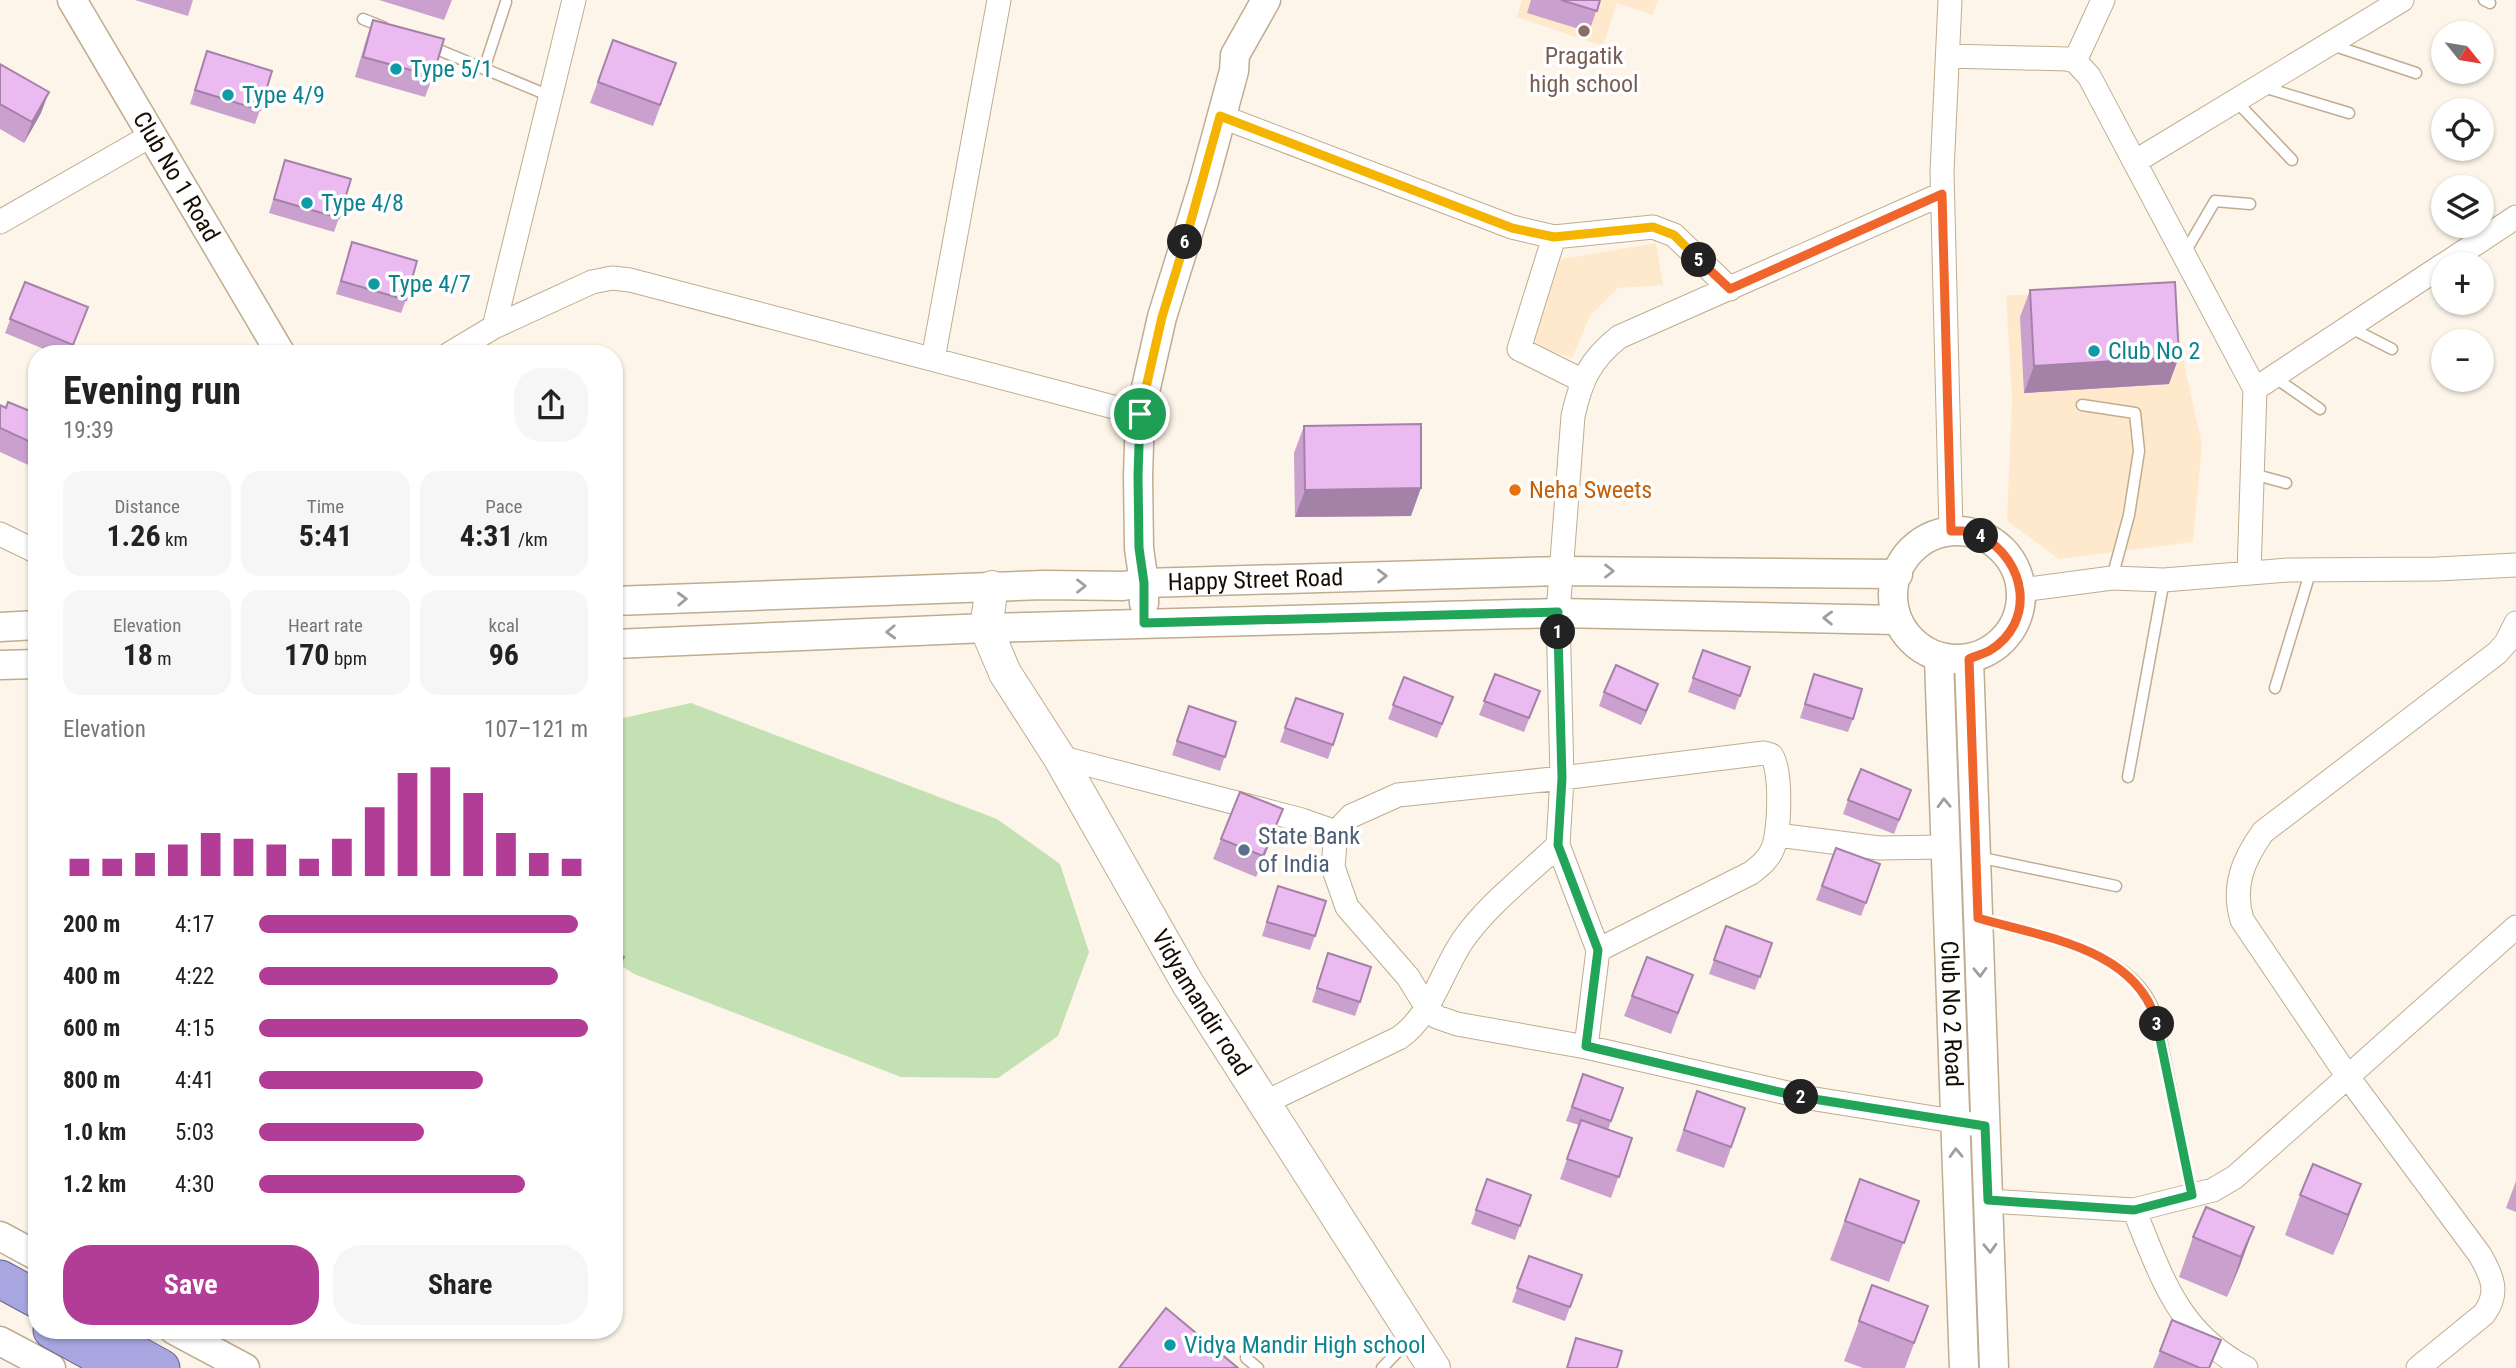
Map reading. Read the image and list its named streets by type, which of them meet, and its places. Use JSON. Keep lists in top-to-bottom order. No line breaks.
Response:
{"streets":{"main road":["Vidyamandir road"],"street":["Club No 1 Road","Happy Street Road","Club No 2 Road"]},"crossings":[["Happy Street Road","Vidyamandir road"],["Happy Street Road","Club No 2 Road"]],"places":["Pragatik high school","Type 5/1","Type 4/9","Type 4/8","Type 4/7","Club No 2","Neha Sweets","State Bank of India","Vidya Mandir High school"],"north":"bottom right","page":{"map_buttons":["+","−"],"pins":["6","5","4","1","3","2"],"heading":["Evening run","19:39"],"stats":[["Distance","1.26 km"],["Time","5:41"],["Pace","4:31 /km"],["Elevation","18 m"],["Heart rate","170 bpm"],["kcal","96"]],"chart":["Elevation","107–121 m"],"list":[{"name":"200 m","note":"4:17"},{"name":"400 m","note":"4:22"},{"name":"600 m","note":"4:15"},{"name":"800 m","note":"4:41"},{"name":"1.0 km","note":"5:03"},{"name":"1.2 km","note":"4:30"}],"buttons":["Save","Share"]}}
